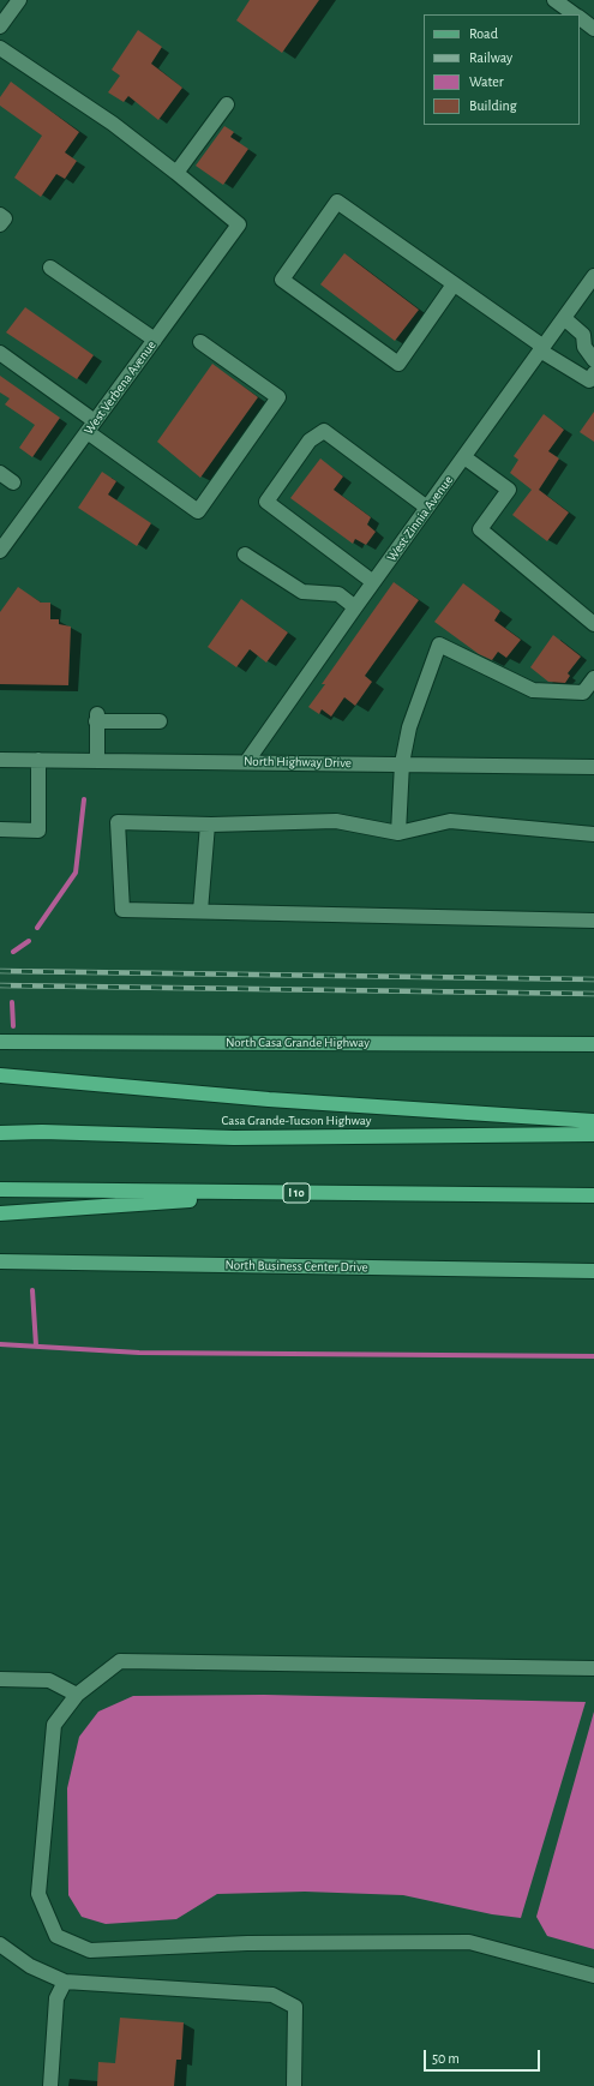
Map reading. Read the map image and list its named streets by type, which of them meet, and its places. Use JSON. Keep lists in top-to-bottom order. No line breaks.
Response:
{"streets":{"highway":["Casa Grande-Tucson Highway","I 10"],"main road":["North Casa Grande Highway","North Business Center Drive"],"street":["West Verbena Avenue","West Zinnia Avenue","North Highway Drive"]},"crossings":[["West Zinnia Avenue","North Highway Drive"]],"legend":["Road","Railway","Water","Building"],"scale_bar":"50 m"}
